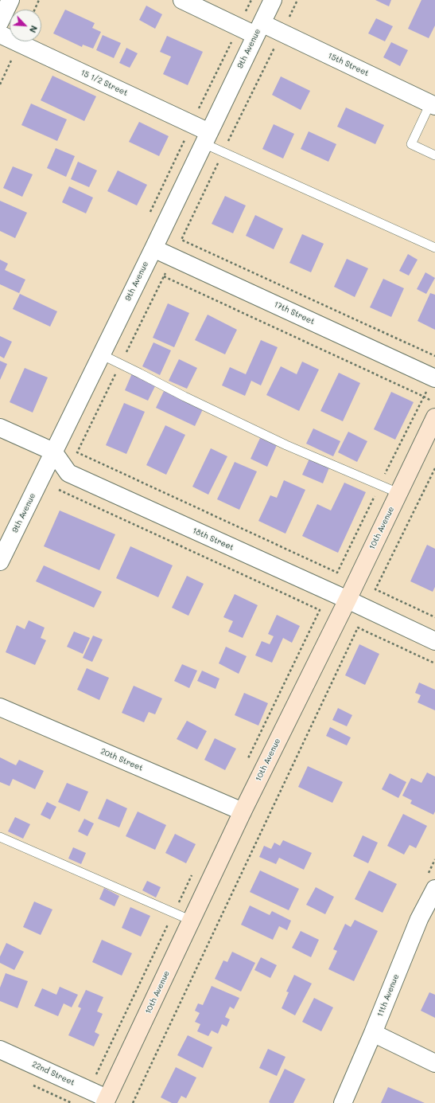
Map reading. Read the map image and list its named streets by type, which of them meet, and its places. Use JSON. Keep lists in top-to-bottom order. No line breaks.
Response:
{"streets":{"street":["9th Avenue","15th Street","15 1/2 Street","17th Street","10th Avenue","18th Street","20th Street","11th Avenue","22nd Street"]},"crossings":[["9th Avenue","15th Street"],["9th Avenue","15 1/2 Street"],["9th Avenue","17th Street"],["9th Avenue","18th Street"],["10th Avenue","18th Street"],["10th Avenue","20th Street"],["10th Avenue","22nd Street"]],"north":"bottom right"}
